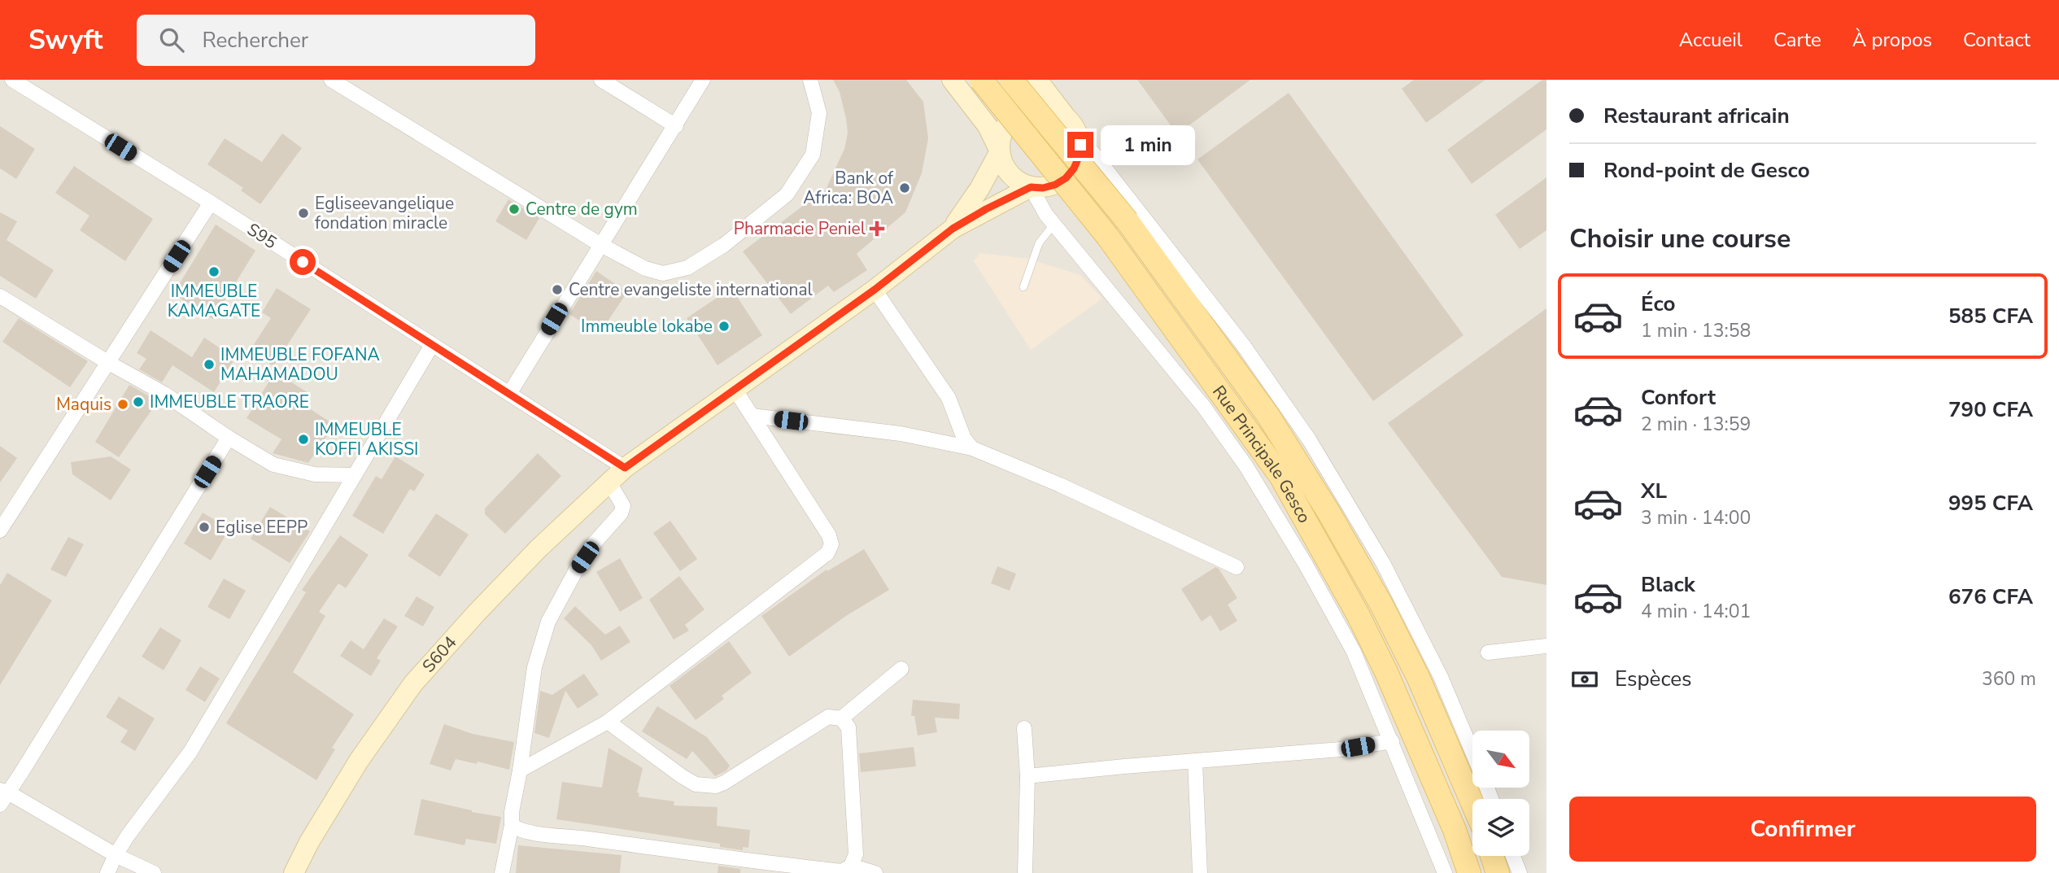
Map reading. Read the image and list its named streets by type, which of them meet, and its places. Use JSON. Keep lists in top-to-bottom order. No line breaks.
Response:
{"streets":{"main road":["Rue Principale Gesco"],"street":["S95","S604"]},"crossings":[["S95","S604"]],"places":{"other":["Bank of Africa: BOA","Centre de gym","Egliseevangelique fondation miracle","IMMEUBLE KAMAGATE","Centre evangeliste international","Immeuble lokabe","IMMEUBLE FOFANA MAHAMADOU","IMMEUBLE TRAORE","Maquis","IMMEUBLE KOFFI AKISSI","Eglise EEPP"],"health":["Pharmacie Peniel"]},"north":"bottom right","page":{"header":"Swyft","search":"Rechercher","nav":["Accueil","Carte","À propos","Contact"],"banner":["Restaurant africain","Rond-point de Gesco"],"bubble":"1 min","heading":"Choisir une course","list":[{"name":"Éco","note":"1 min · 13:58","value":"585 CFA"},{"name":"Confort","note":"2 min · 13:59","value":"790 CFA"},{"name":"XL","note":"3 min · 14:00","value":"995 CFA"},{"name":"Black","note":"4 min · 14:01","value":"676 CFA"}],"pay":["Espèces","360 m"],"buttons":"Confirmer"}}
